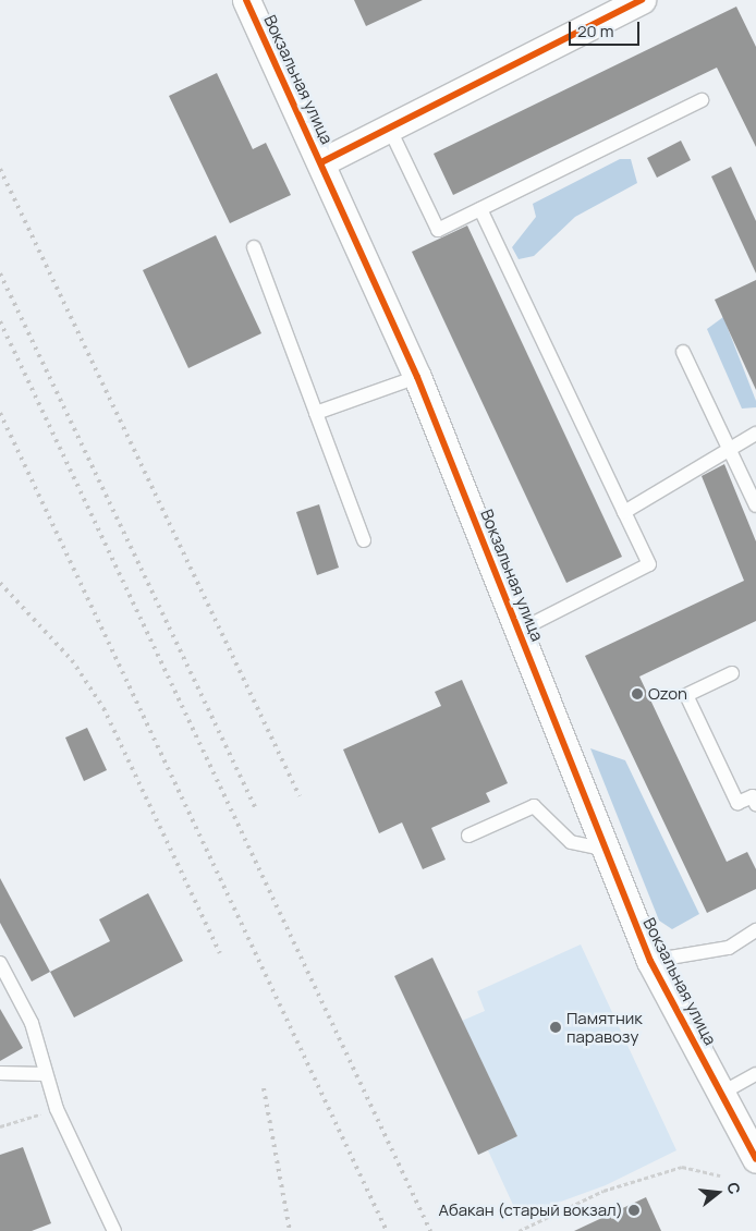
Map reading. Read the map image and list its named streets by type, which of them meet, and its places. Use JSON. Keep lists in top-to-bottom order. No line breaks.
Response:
{"streets":{"street":["Вокзальная улица"]},"places":["Ozon","Памятник паравозу","Абакан (старый вокзал)"],"scale_bar":"20 m","north":"right"}
